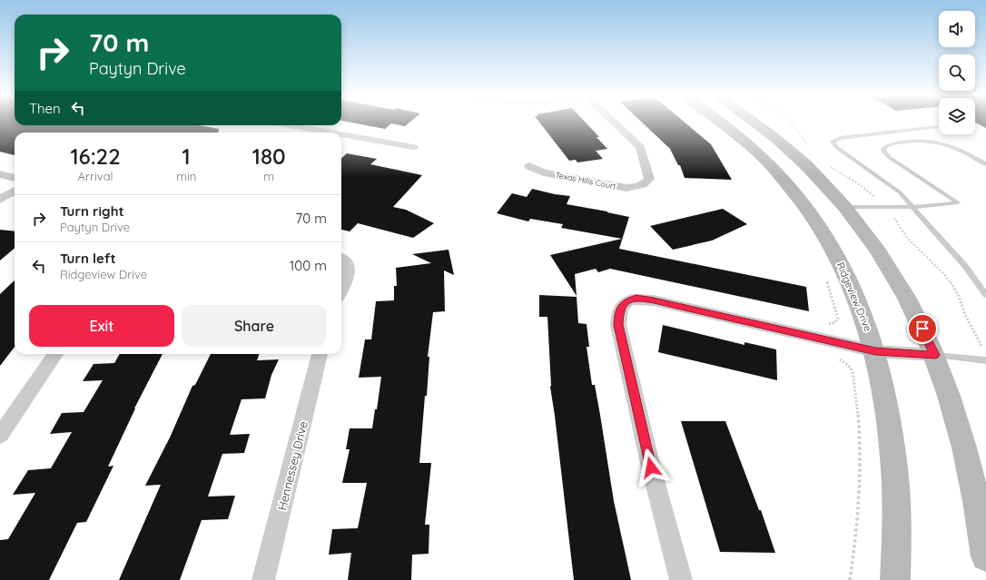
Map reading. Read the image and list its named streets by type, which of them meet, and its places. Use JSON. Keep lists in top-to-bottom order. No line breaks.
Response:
{"streets":{"main road":["Ridgeview Drive"],"street":["Texas Hills Court","Hennessey Drive"]},"page":{"turn":["70 m","Paytyn Drive"],"then":"Then","eta":["16:22","Arrival","1","min","180","m"],"list":[{"name":"Turn right","note":"Paytyn Drive","value":"70 m"},{"name":"Turn left","note":"Ridgeview Drive","value":"100 m"}],"buttons":["Exit","Share"]}}
